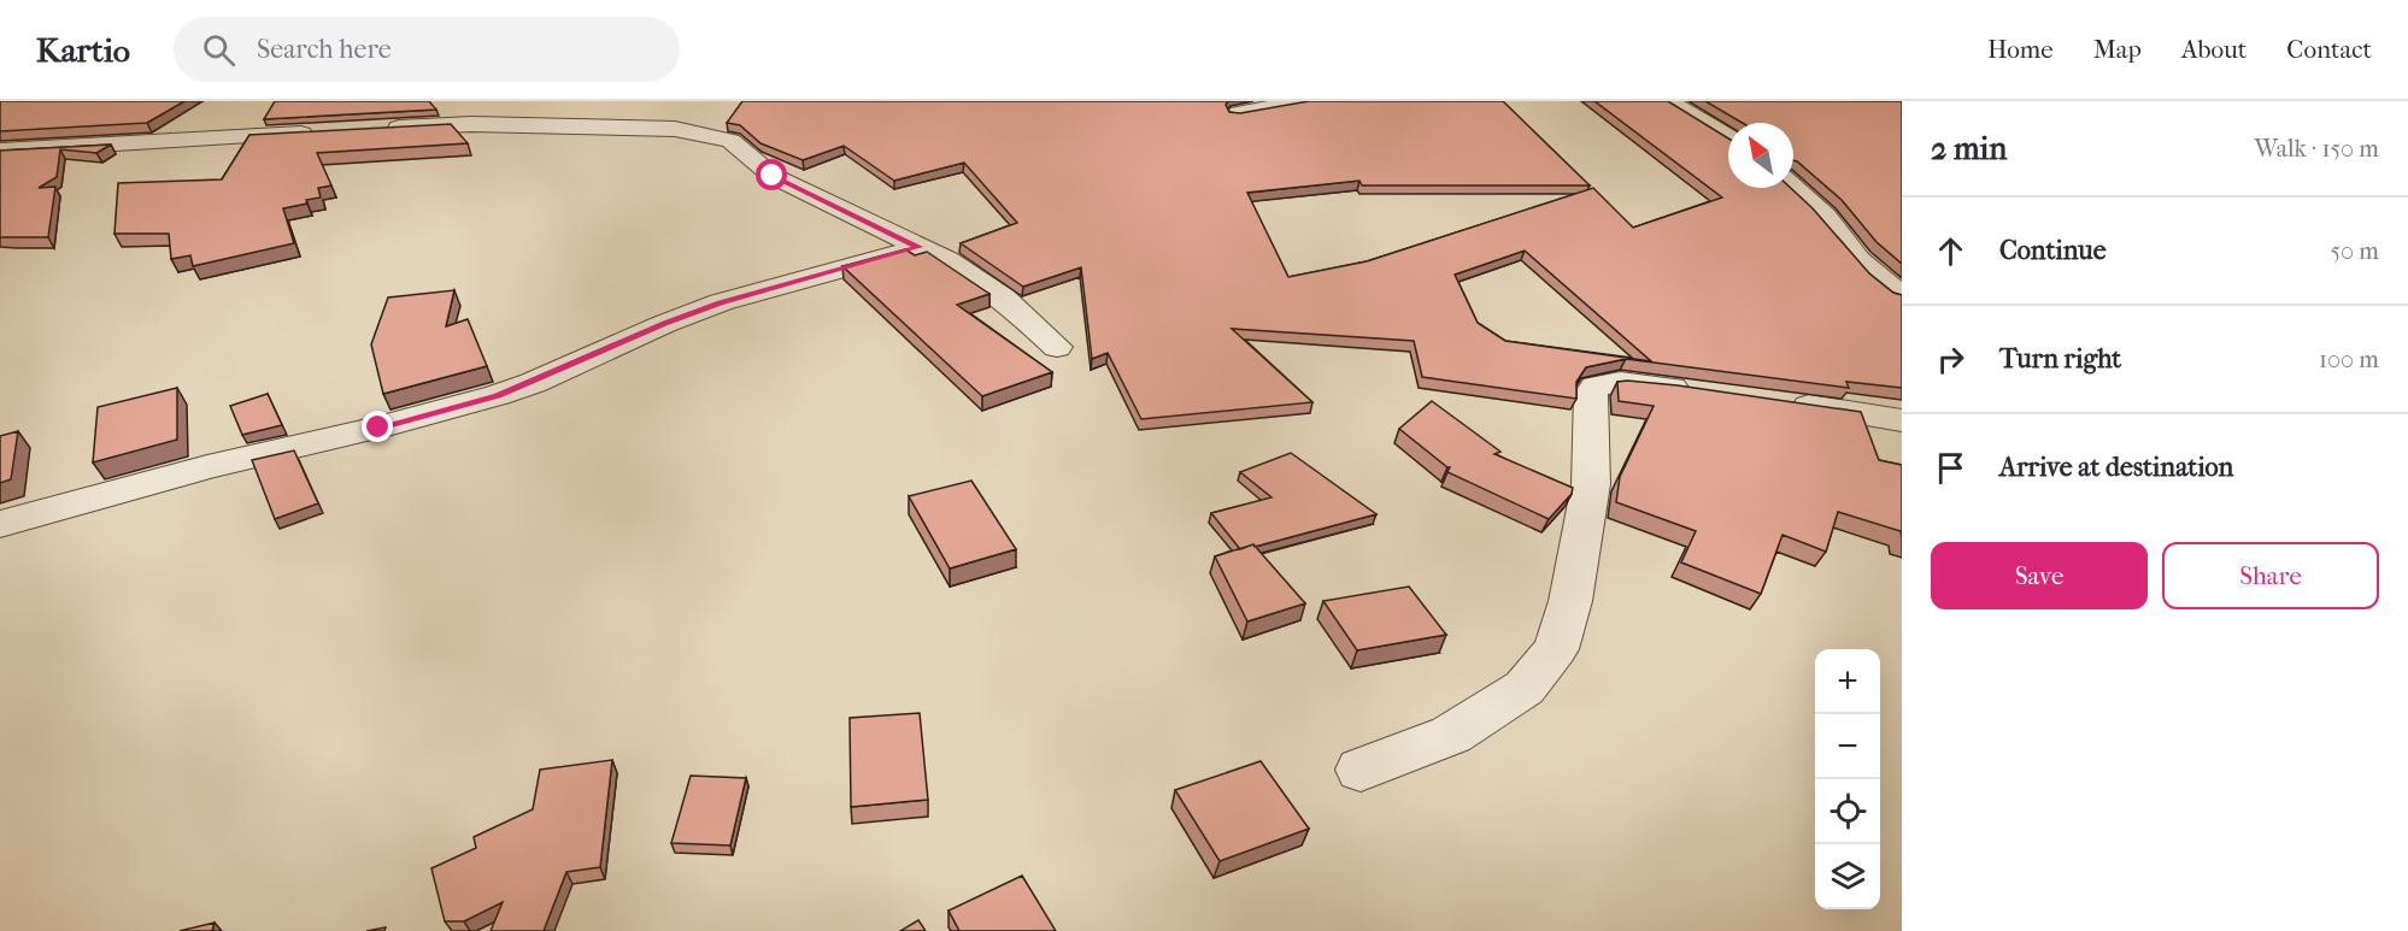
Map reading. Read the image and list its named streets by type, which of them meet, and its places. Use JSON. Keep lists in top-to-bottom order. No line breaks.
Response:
{"north":"top left","page":{"header":"Kartio","search":"Search here","nav":["Home","Map","About","Contact"],"heading":["2 min","Walk · 150 m"],"list":[["Continue","50 m"],["Turn right","100 m"],"Arrive at destination"],"buttons":["Save","Share"],"map_buttons":["+","−"]}}
